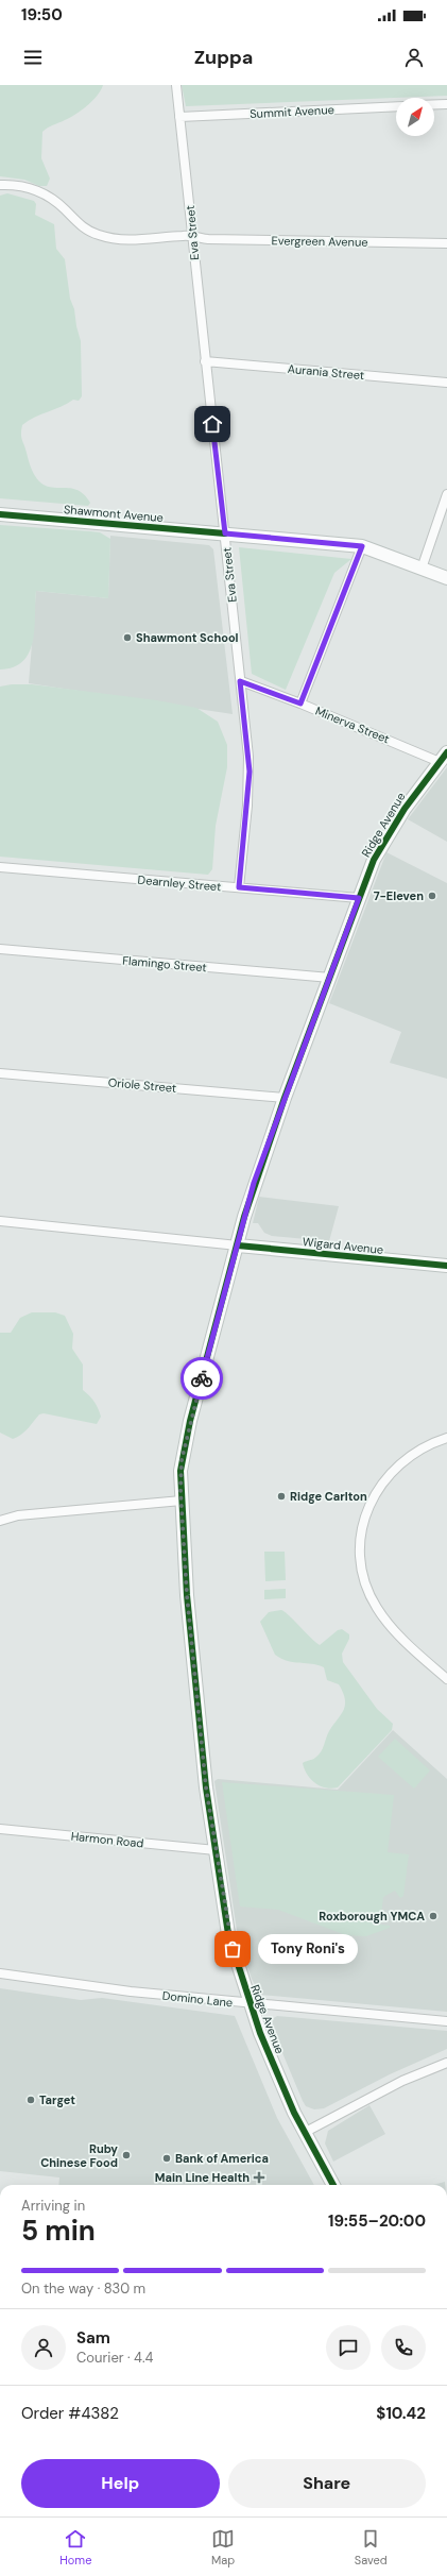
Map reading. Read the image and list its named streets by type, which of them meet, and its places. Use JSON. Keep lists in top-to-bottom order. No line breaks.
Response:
{"streets":{"main road":["Shawmont Avenue","Ridge Avenue","Wigard Avenue"],"street":["Summit Avenue","Eva Street","Evergreen Avenue","Aurania Street","Minerva Street","Dearnley Street","Flamingo Street","Oriole Street","Harmon Road","Domino Lane"]},"crossings":[["Summit Avenue","Eva Street"],["Eva Street","Evergreen Avenue"],["Eva Street","Aurania Street"],["Eva Street","Shawmont Avenue"],["Eva Street","Minerva Street"],["Eva Street","Dearnley Street"],["Minerva Street","Ridge Avenue"],["Ridge Avenue","Dearnley Street"],["Ridge Avenue","Flamingo Street"],["Ridge Avenue","Oriole Street"],["Ridge Avenue","Wigard Avenue"],["Ridge Avenue","Harmon Road"],["Ridge Avenue","Domino Lane"]],"places":{"other":["Shawmont School","7-Eleven","Ridge Carlton","Roxborough YMCA","Tony Roni's","Target","Ruby Chinese Food","Bank of America"],"health":["Main Line Health"]},"north":"top right","page":{"status":"19:50","header":"Zuppa","bubble":"Tony Roni's","heading":["5 min","Arriving in","19:55–20:00"],"panel":["Sam","Courier · 4.4","Order #4382","$10.42"],"bar":"On the way · 830 m","buttons":["Help","Share"],"tabs":["Home","Map","Saved"]}}
